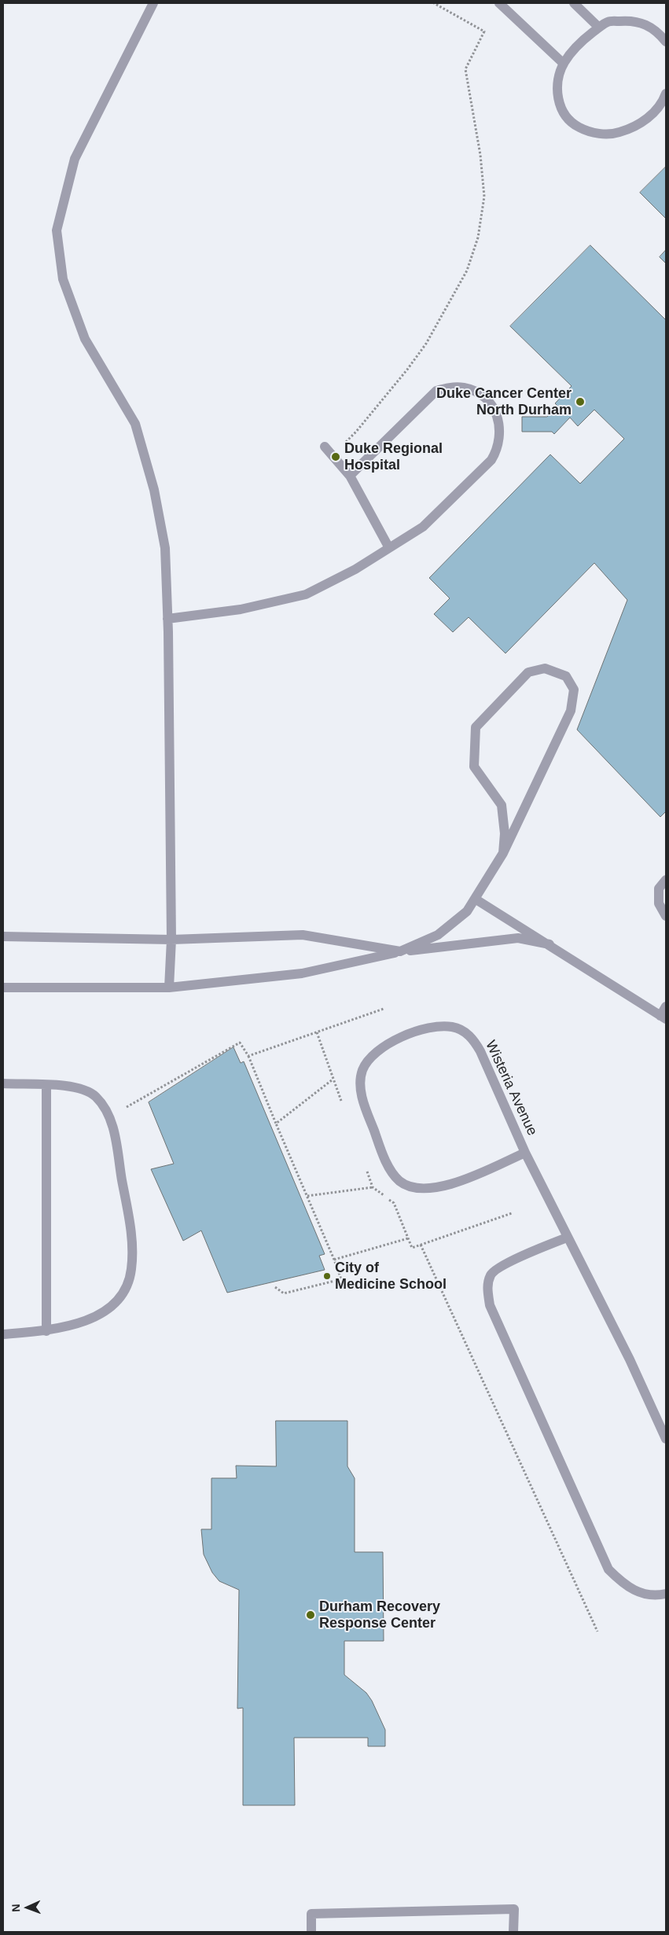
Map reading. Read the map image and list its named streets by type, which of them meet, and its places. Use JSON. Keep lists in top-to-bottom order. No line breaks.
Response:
{"streets":{"street":["Wisteria Avenue"]},"places":["Duke Cancer Center North Durham","Duke Regional Hospital","City of Medicine School","Durham Recovery Response Center"],"north":"left"}
